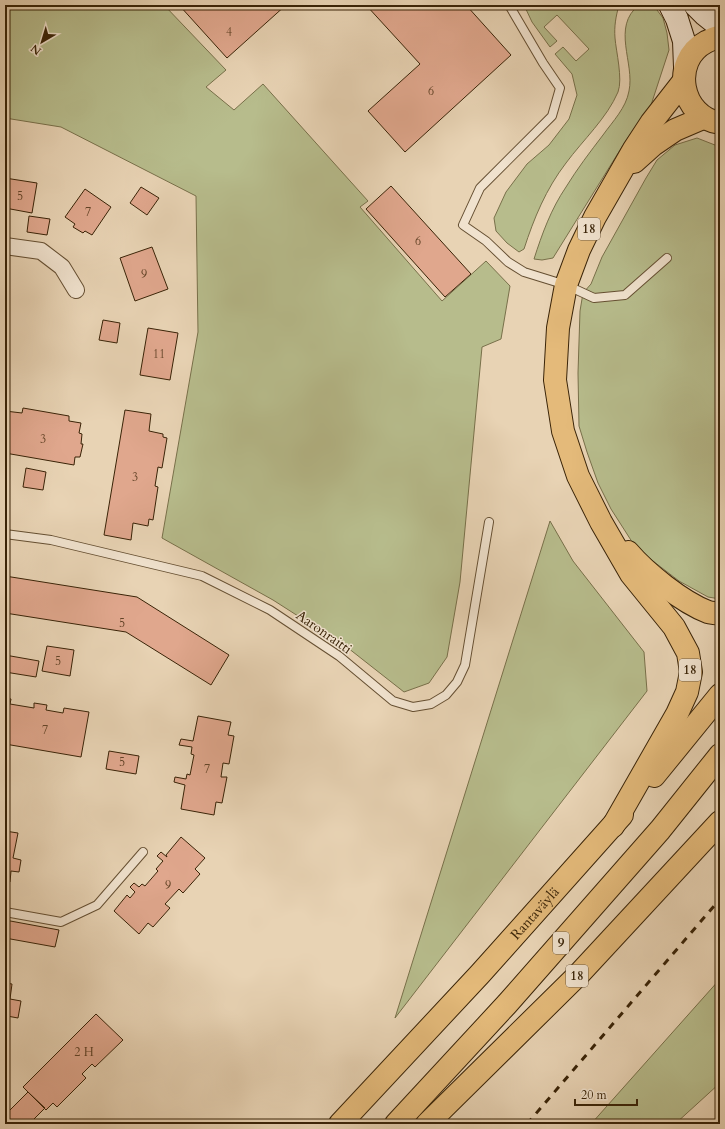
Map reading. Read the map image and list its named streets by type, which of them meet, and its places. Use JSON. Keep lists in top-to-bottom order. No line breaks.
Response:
{"streets":{"highway":["18","Rantaväylä","9"],"lane":["Aaronraitti"]},"crossings":[["18","Rantaväylä"]],"house_numbers":["4","6","5","7","6","9","11","3","3","5","5","7","5","7","9","2 H"],"scale_bar":"20 m","north":"bottom left"}
